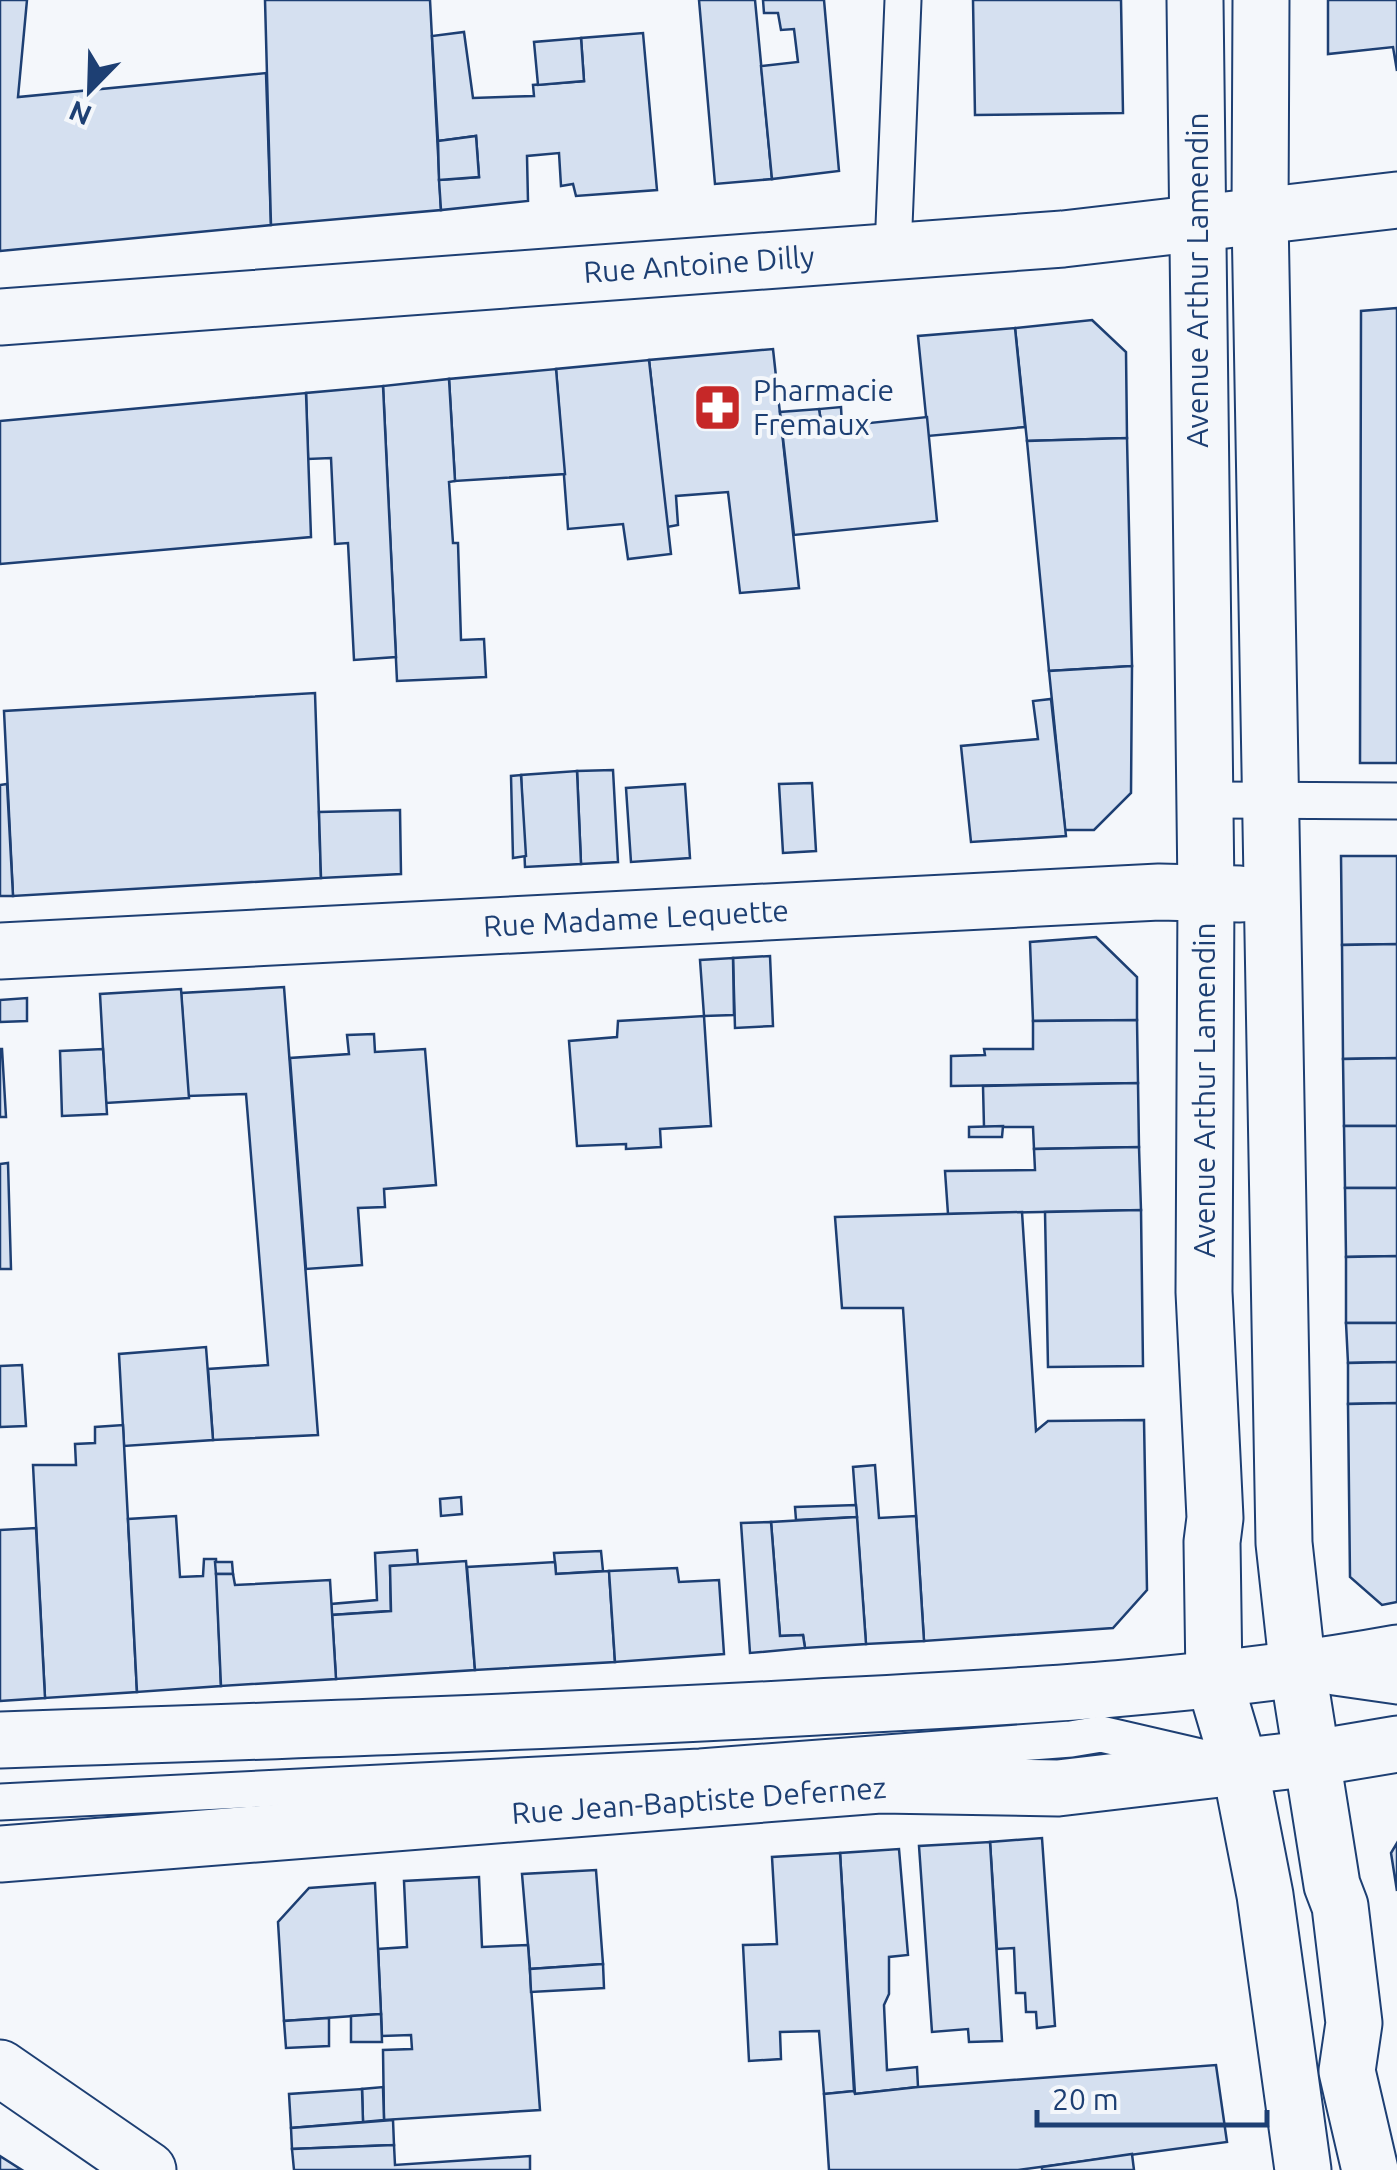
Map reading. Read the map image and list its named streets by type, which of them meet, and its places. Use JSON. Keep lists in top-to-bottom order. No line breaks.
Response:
{"streets":{"street":["Rue Antoine Dilly","Avenue Arthur Lamendin","Rue Madame Lequette","Rue Jean-Baptiste Defernez"]},"crossings":[["Rue Antoine Dilly","Avenue Arthur Lamendin"],["Avenue Arthur Lamendin","Rue Madame Lequette"],["Avenue Arthur Lamendin","Rue Jean-Baptiste Defernez"]],"places":{"pharmacy":["Pharmacie Fremaux"]},"scale_bar":"20 m","north":"bottom left"}
